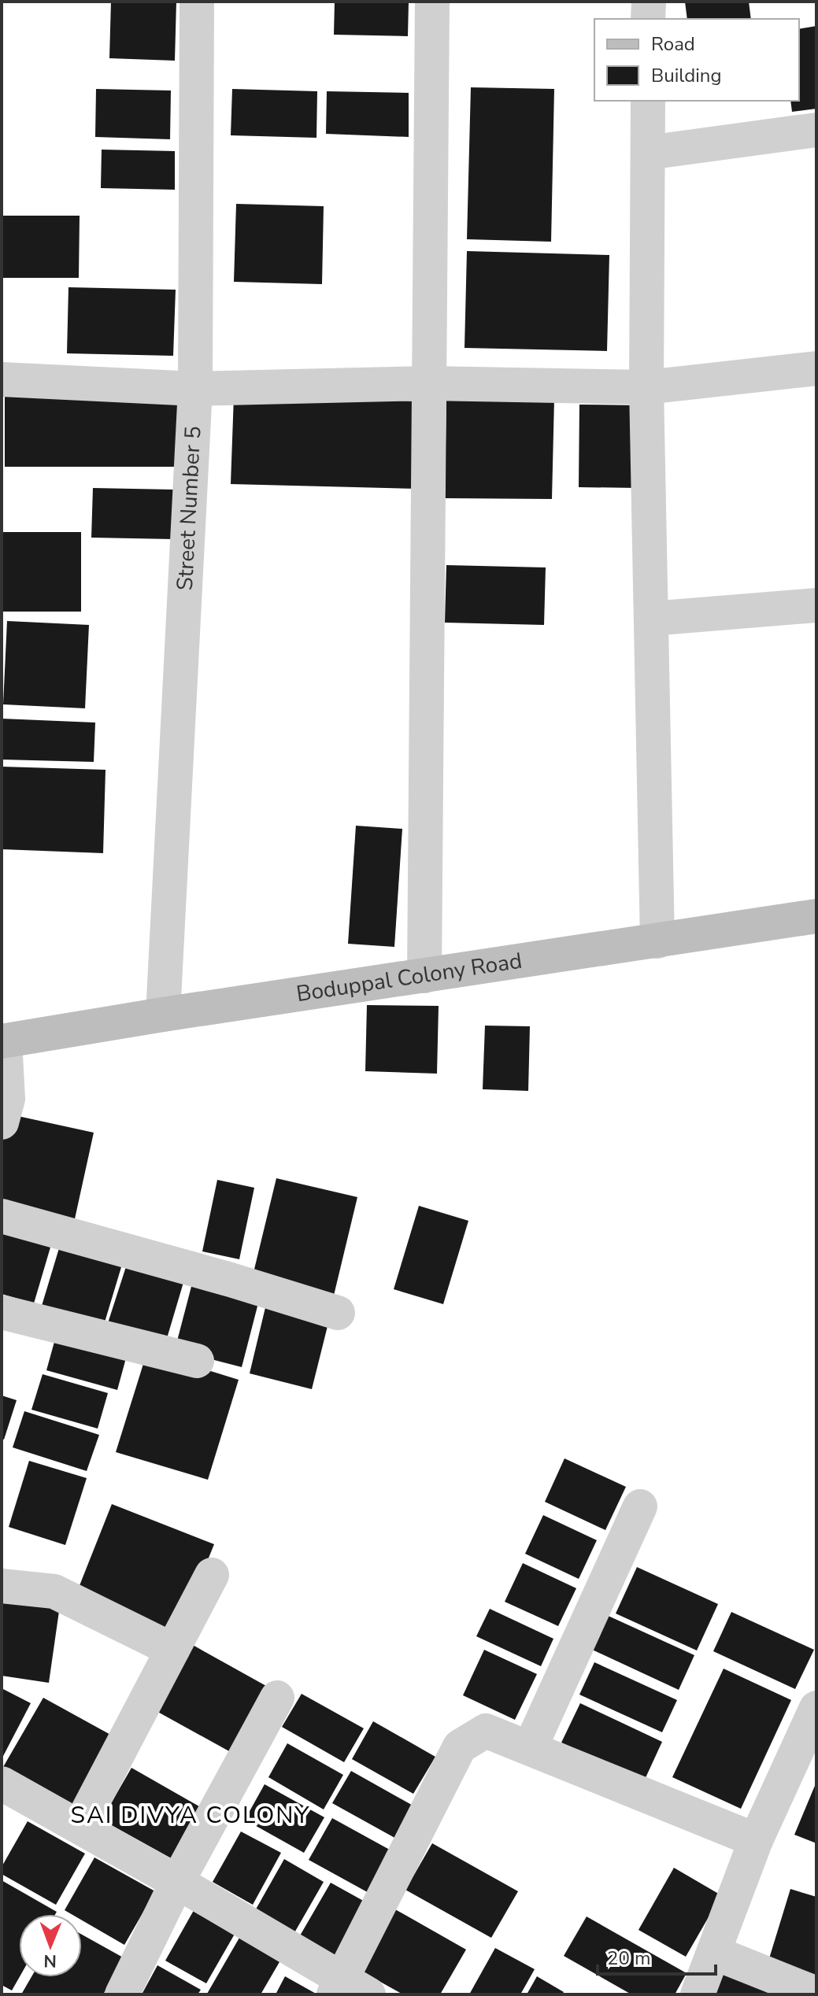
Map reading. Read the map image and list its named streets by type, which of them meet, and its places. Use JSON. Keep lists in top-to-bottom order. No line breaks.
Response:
{"streets":{"street":["Street Number 5","Boduppal Colony Road"]},"crossings":[["Street Number 5","Boduppal Colony Road"]],"districts":["SAI DIVYA COLONY"],"legend":["Road","Building"],"scale_bar":"20 m","north":"bottom"}
